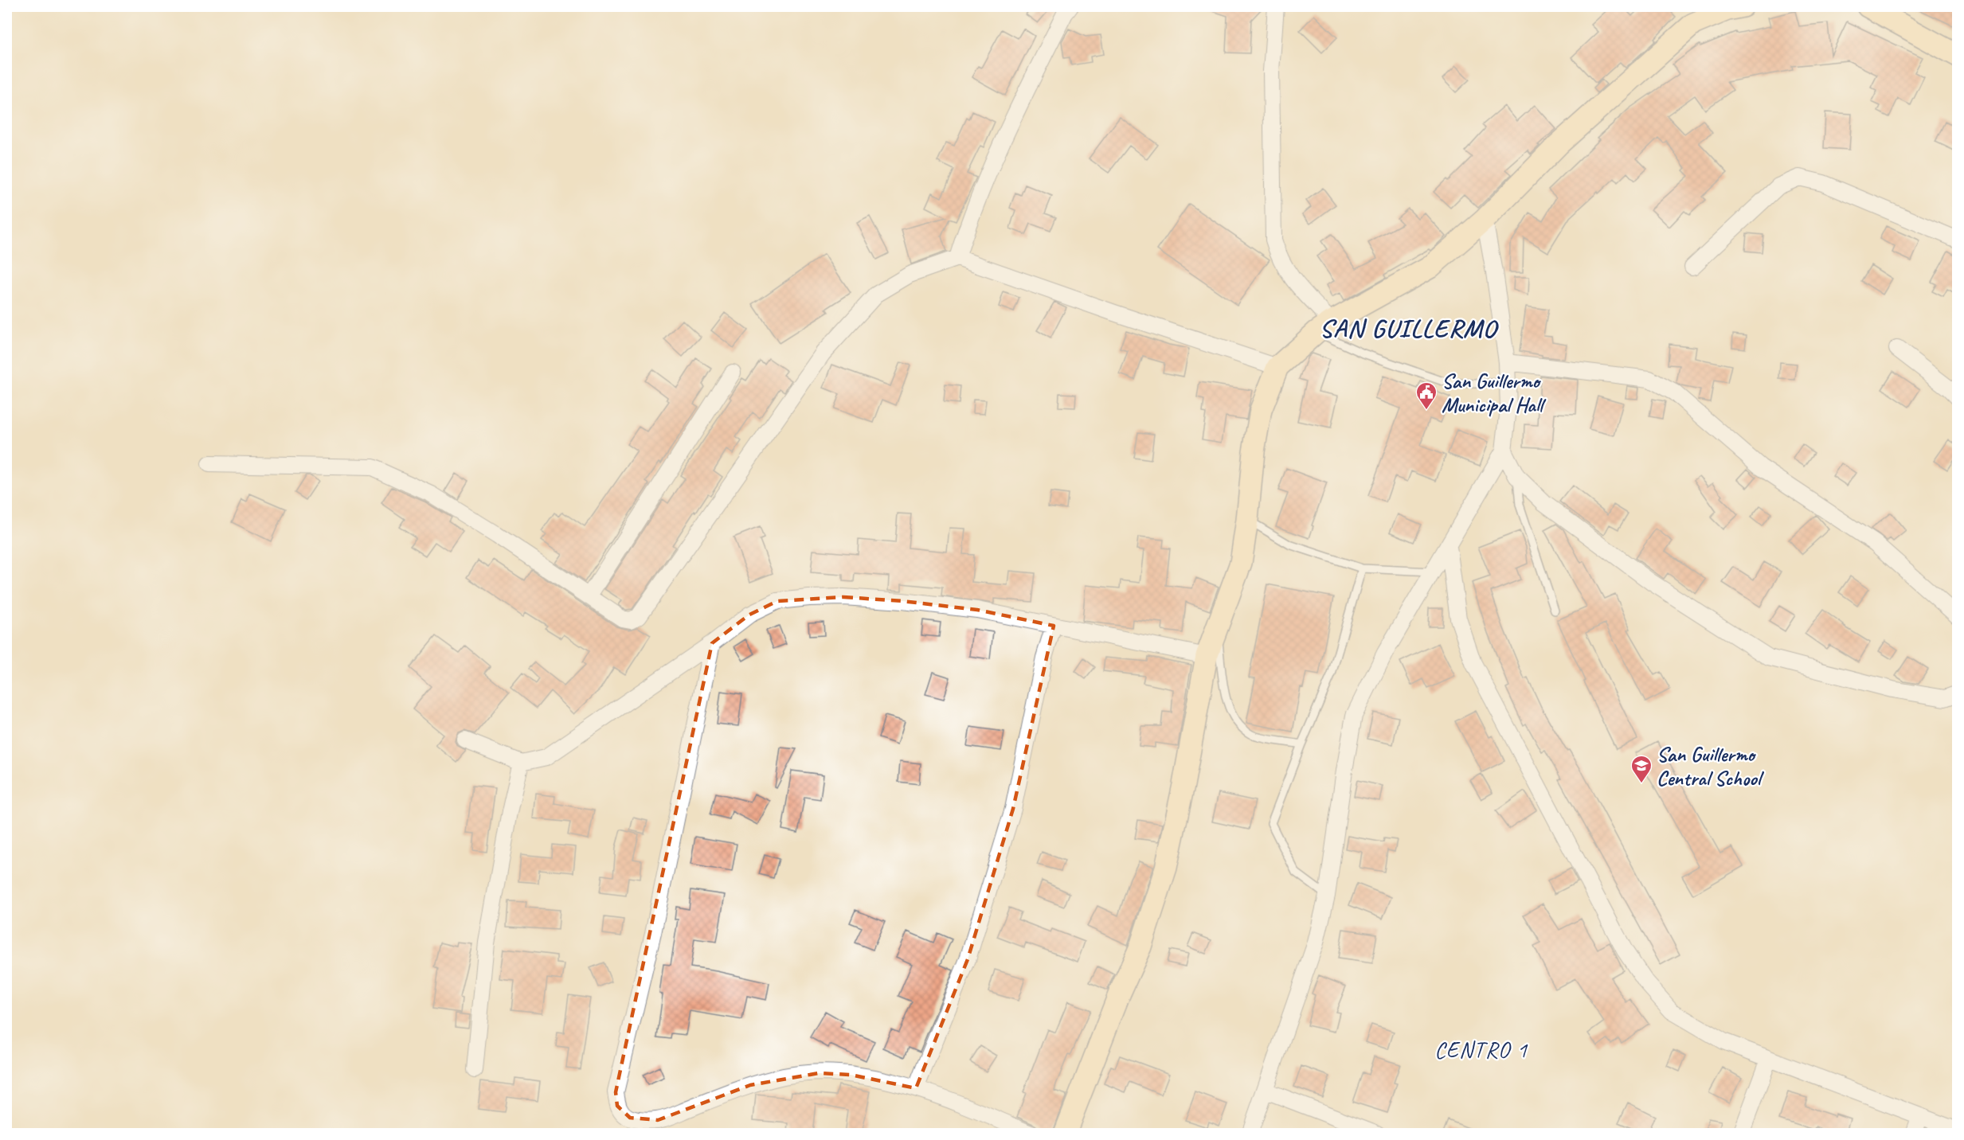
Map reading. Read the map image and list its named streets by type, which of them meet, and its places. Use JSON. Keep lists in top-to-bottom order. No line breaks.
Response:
{"districts":["SAN GUILLERMO","CENTRO 1"],"places":{"public building":["San Guillermo Municipal Hall"],"school or university":["San Guillermo Central School"]}}
